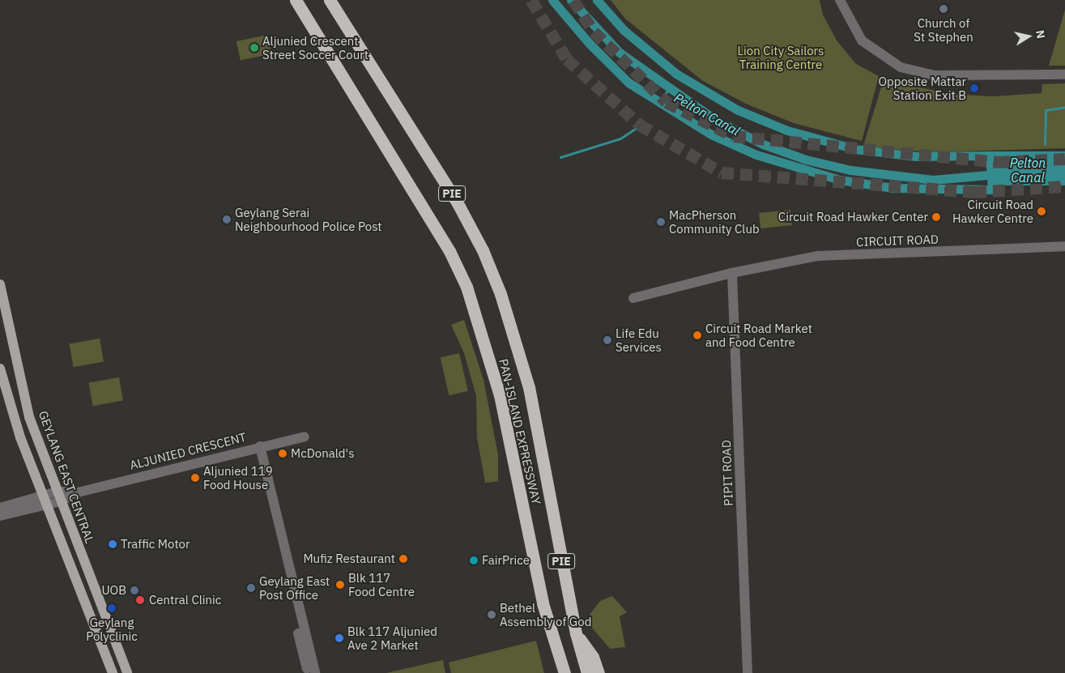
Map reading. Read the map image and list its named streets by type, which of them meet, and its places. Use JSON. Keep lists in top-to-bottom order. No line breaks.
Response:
{"streets":{"highway":["PIE","PAN-ISLAND EXPRESSWAY"],"main road":["GEYLANG EAST CENTRAL"],"street":["CIRCUIT ROAD","ALJUNIED CRESCENT","PIPIT ROAD"]},"crossings":[["CIRCUIT ROAD","PIPIT ROAD"],["ALJUNIED CRESCENT","GEYLANG EAST CENTRAL"]],"water":["Pelton Canal"],"parks":["Lion City Sailors Training Centre"],"places":["Church of St Stephen","Aljunied Crescent Street Soccer Court","Opposite Mattar Station Exit B","Circuit Road Hawker Centre","Circuit Road Hawker Center","Geylang Serai Neighbourhood Police Post","MacPherson Community Club","Circuit Road Market and Food Centre","Life Edu Services","McDonald's","Aljunied 119 Food House","Traffic Motor","Mufiz Restaurant","FairPrice","Blk 117 Food Centre","Geylang East Post Office","UOB","Central Clinic","Geylang Polyclinic","Bethel Assembly of God","Blk 117 Aljunied Ave 2 Market"],"north":"right"}
